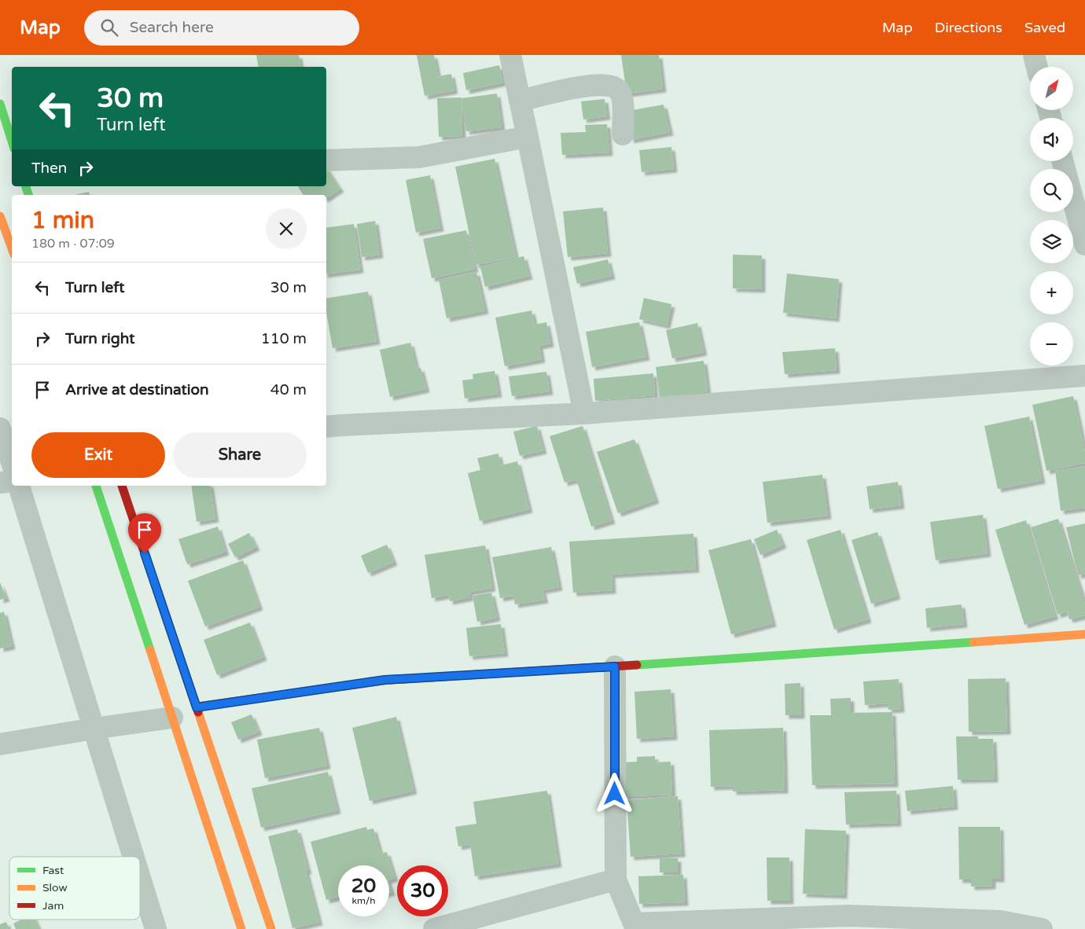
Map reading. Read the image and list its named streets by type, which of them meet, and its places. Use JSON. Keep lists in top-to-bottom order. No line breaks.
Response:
{"legend":["Fast","Slow","Jam"],"north":"top right","page":{"header":"Map","search":"Search here","nav":["Map","Directions","Saved"],"map_buttons":["+","−"],"turn":["30 m","Turn left"],"then":"Then","heading":["1 min","180 m · 07:09"],"list":[{"name":"Turn left","value":"30 m"},{"name":"Turn right","value":"110 m"},{"name":"Arrive at destination","value":"40 m"}],"buttons":["Exit","Share"],"speed":"20 km/h","limit":"30"}}
